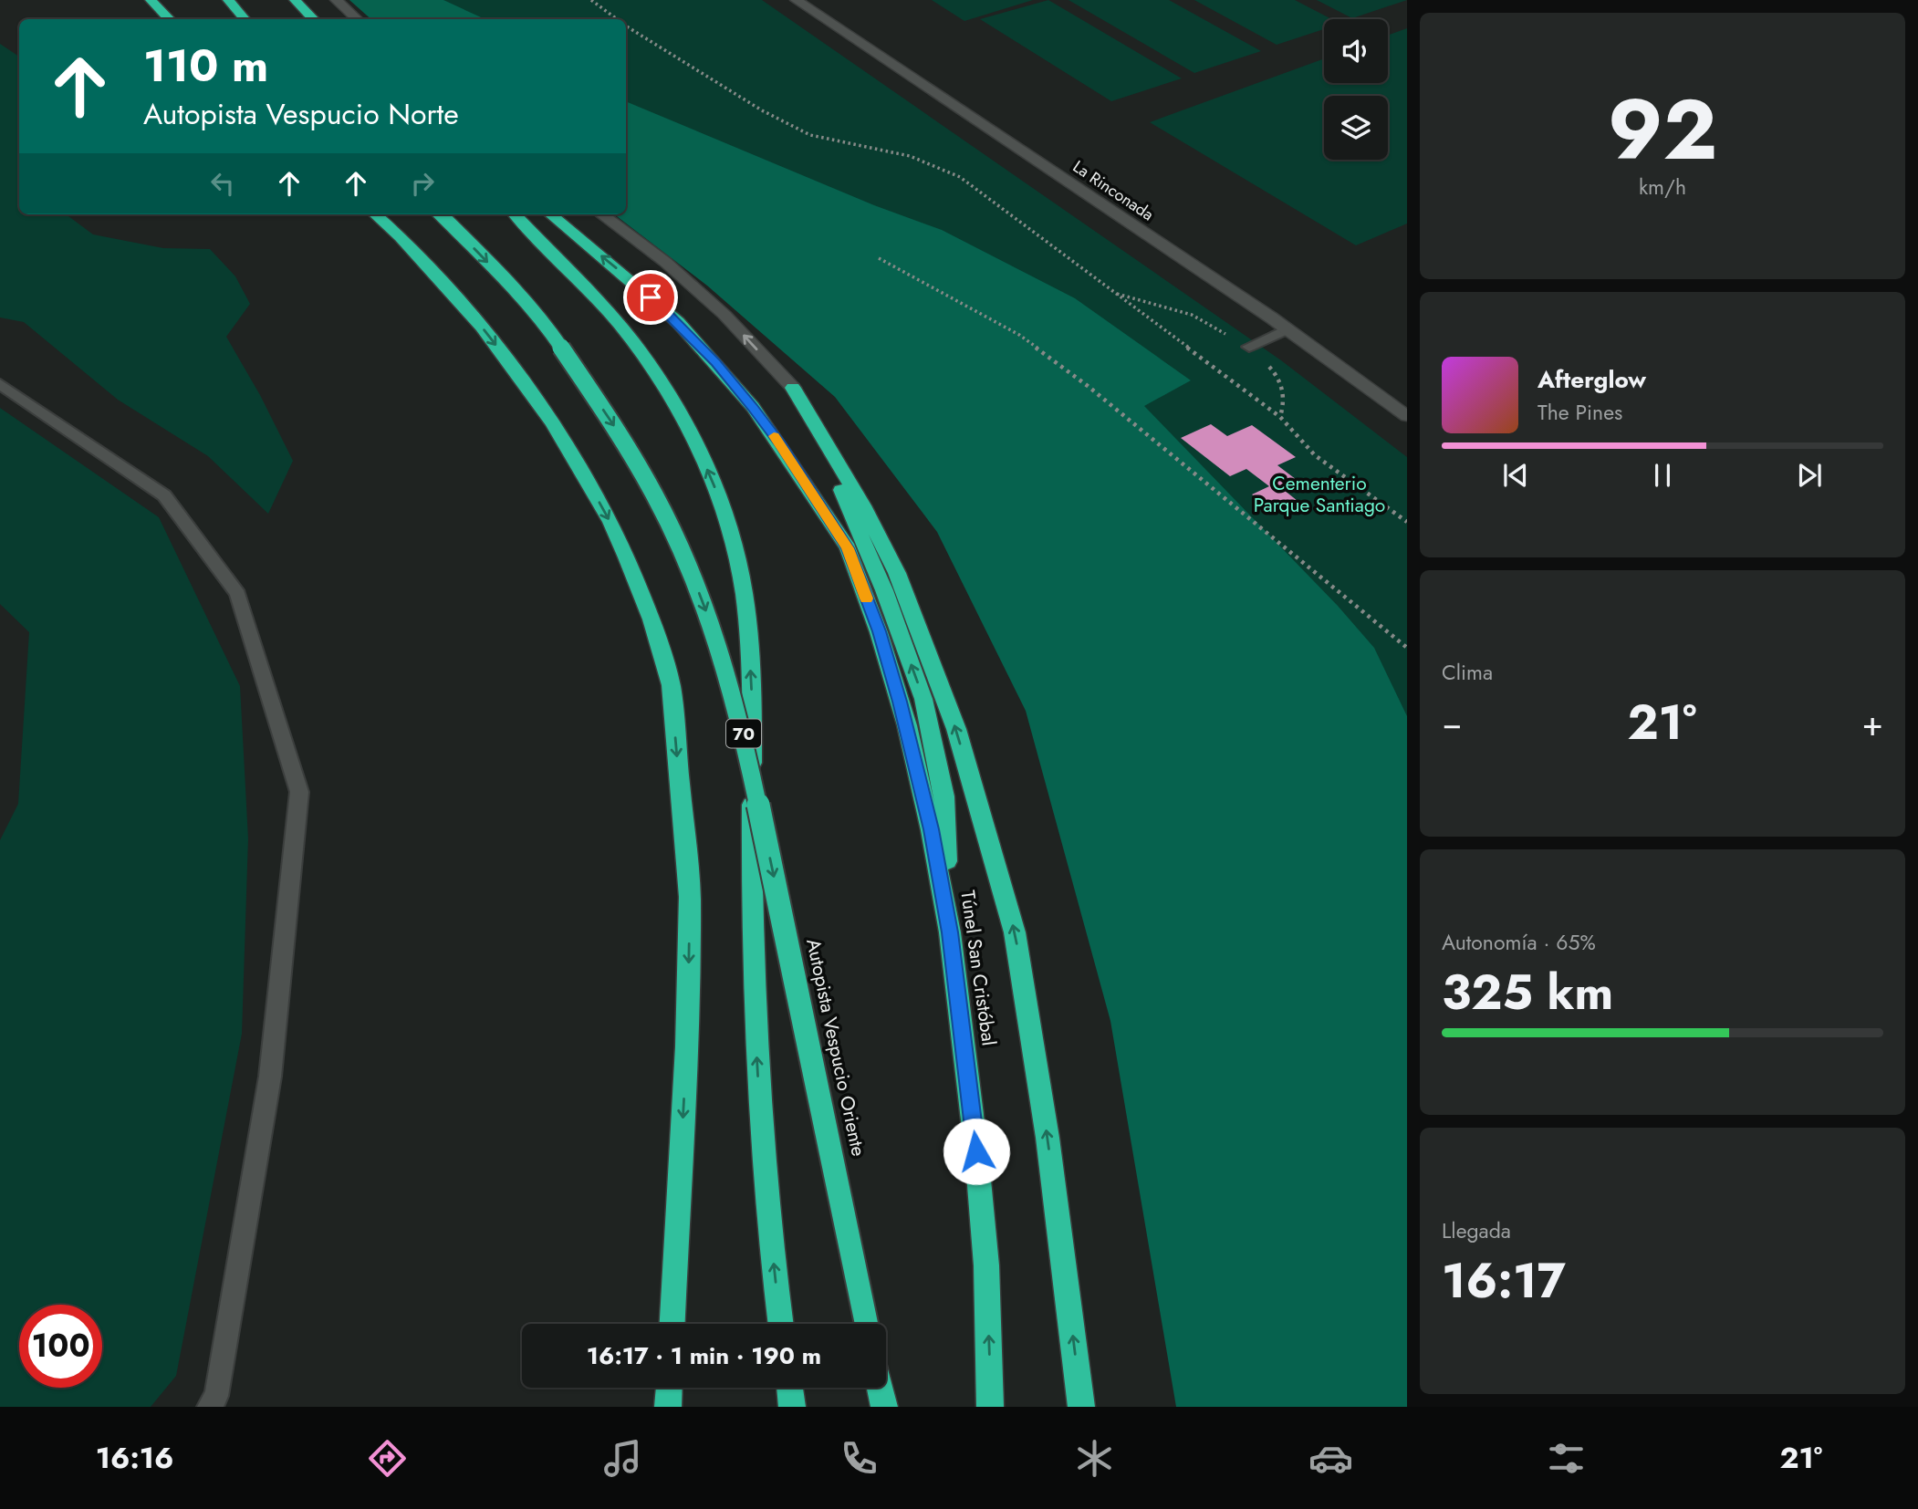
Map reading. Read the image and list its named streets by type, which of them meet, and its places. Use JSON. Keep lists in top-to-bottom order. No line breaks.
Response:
{"streets":{"highway":["70","Túnel San Cristóbal","Autopista Vespucio Oriente"],"street":["La Rinconada"]},"parks":["Cementerio Parque Santiago"],"page":{"tile":[["92","km/h"],"Clima",["Autonomía · 65%","325 km"],["Llegada","16:17"]],"turn":["110 m","Autopista Vespucio Norte"],"song":["Afterglow","The Pines"],"heat":["−","21°","+"],"limit":"100","trip":"16:17 · 1 min · 190 m","tabs":["16:16","21°"]}}
